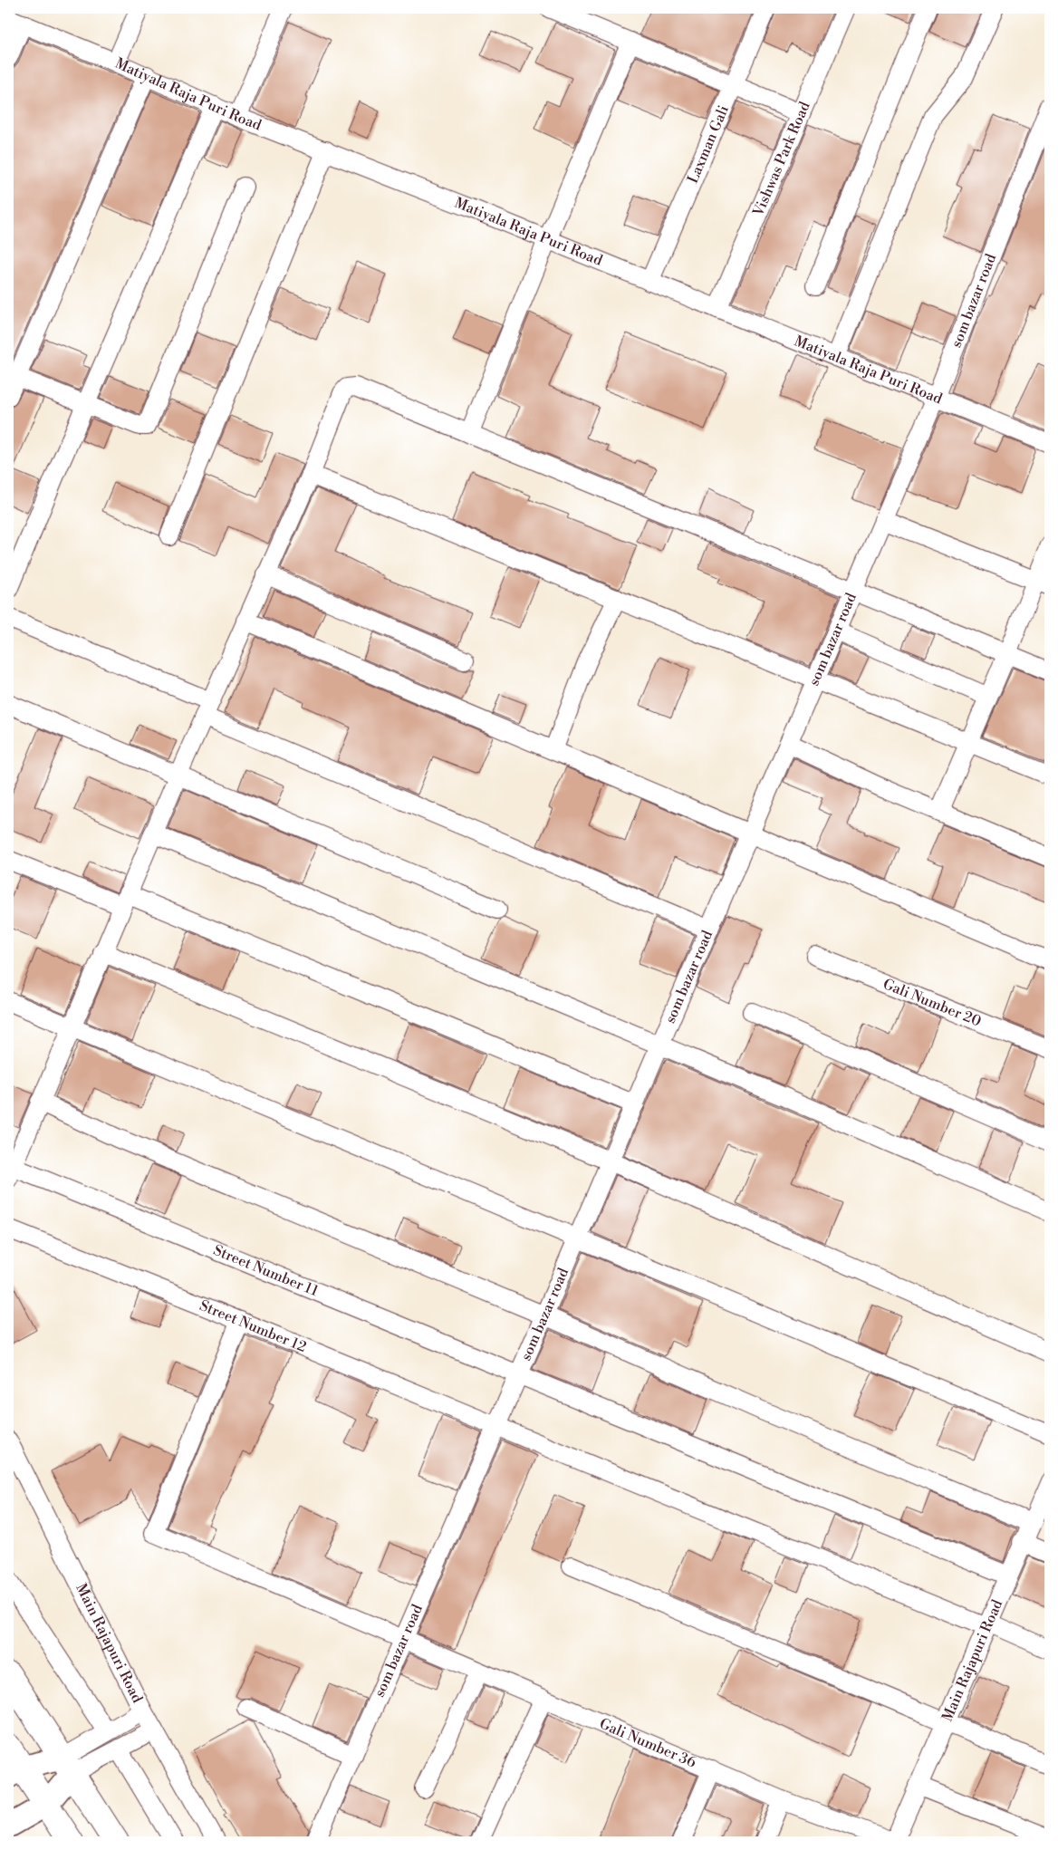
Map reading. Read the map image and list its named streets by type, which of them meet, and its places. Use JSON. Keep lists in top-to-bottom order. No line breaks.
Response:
{"streets":{"street":["Matiyala Raja Puri Road","Laxman Gali","Vishwas Park Road","som bazar road","Gali Number 20","Street Number 11","Street Number 12","Main Rajapuri Road","Gali Number 36"]},"crossings":[["Matiyala Raja Puri Road","Laxman Gali"],["Matiyala Raja Puri Road","Vishwas Park Road"],["Matiyala Raja Puri Road","som bazar road"],["som bazar road","Street Number 11"],["som bazar road","Street Number 12"],["som bazar road","Gali Number 36"],["Street Number 11","Main Rajapuri Road"],["Street Number 12","Main Rajapuri Road"],["Street Number 12","Gali Number 36"],["Main Rajapuri Road","Gali Number 36"]]}
